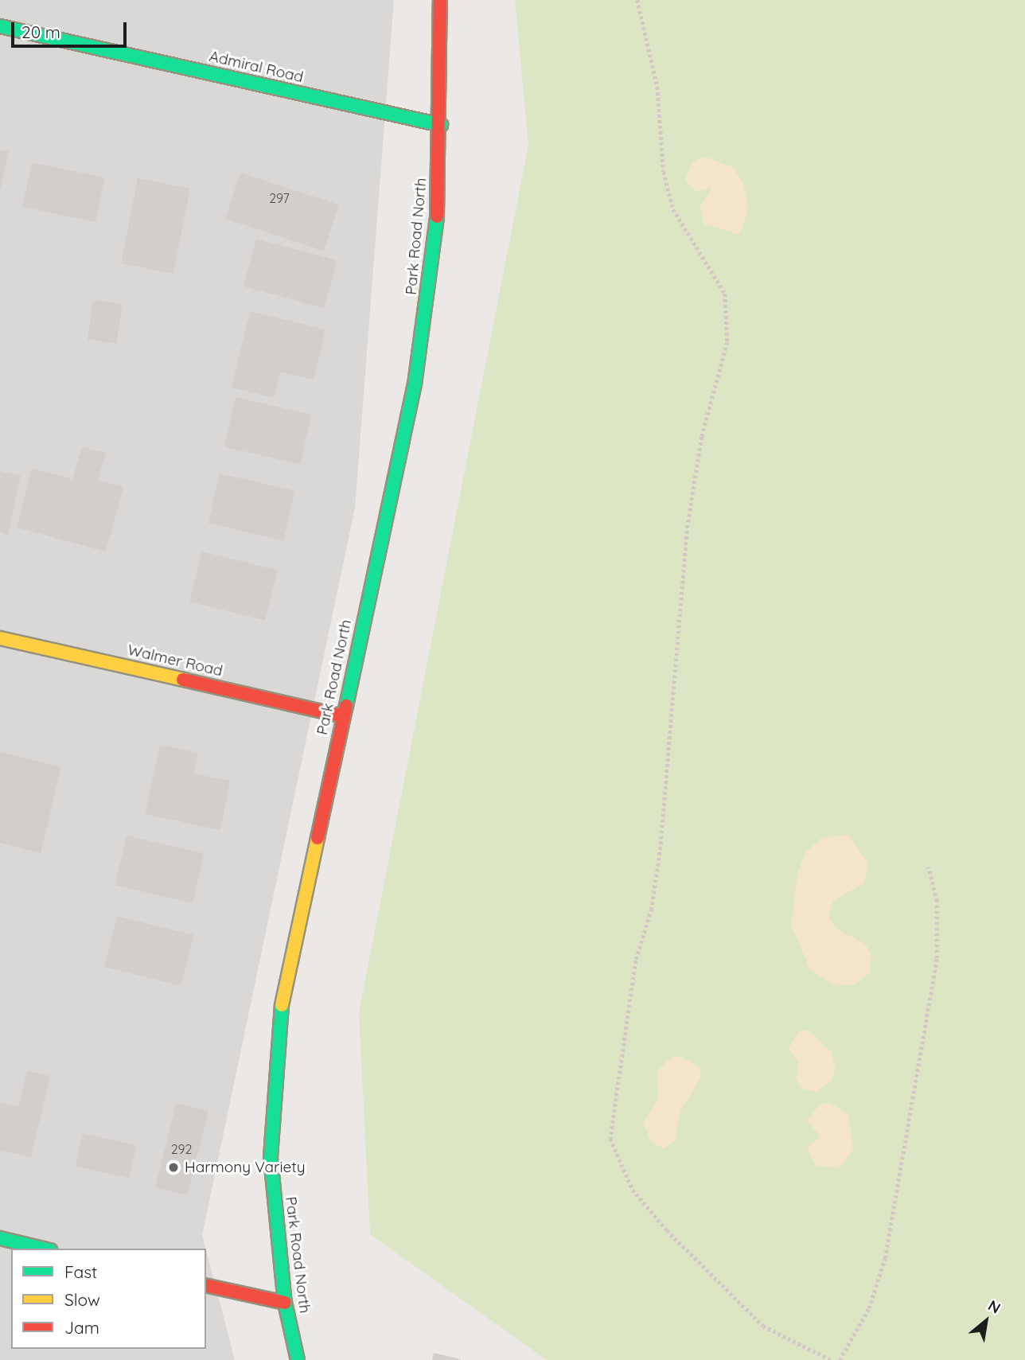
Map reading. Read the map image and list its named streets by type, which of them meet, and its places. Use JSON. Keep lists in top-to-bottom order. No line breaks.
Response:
{"streets":{"main road":["Admiral Road","Park Road North","Walmer Road"]},"crossings":[["Admiral Road","Park Road North"],["Park Road North","Walmer Road"]],"places":["Harmony Variety"],"house_numbers":["297","292"],"legend":["Fast","Slow","Jam"],"scale_bar":"20 m","north":"top right"}
